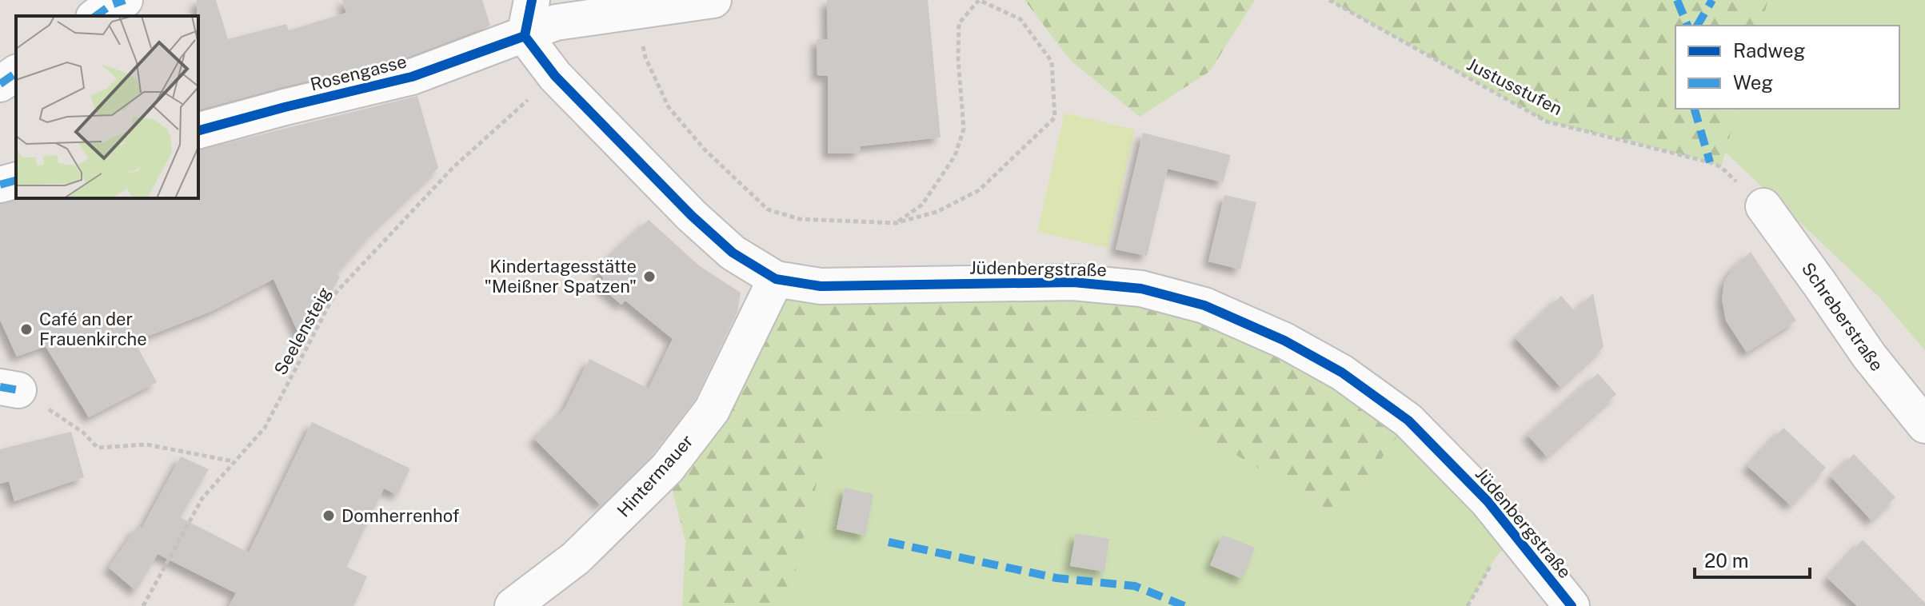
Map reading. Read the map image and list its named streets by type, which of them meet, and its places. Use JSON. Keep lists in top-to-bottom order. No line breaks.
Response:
{"streets":{"street":["Rosengasse","Jüdenbergstraße","Schreberstraße","Hintermauer"],"path":["Justusstufen","Seelensteig"]},"crossings":[["Rosengasse","Jüdenbergstraße"],["Justusstufen","Schreberstraße"],["Jüdenbergstraße","Seelensteig"],["Jüdenbergstraße","Hintermauer"]],"places":["Kindertagesstätte \"Meißner Spatzen\"","Café an der Frauenkirche","Domherrenhof"],"legend":["Radweg","Weg"],"scale_bar":"20 m"}
